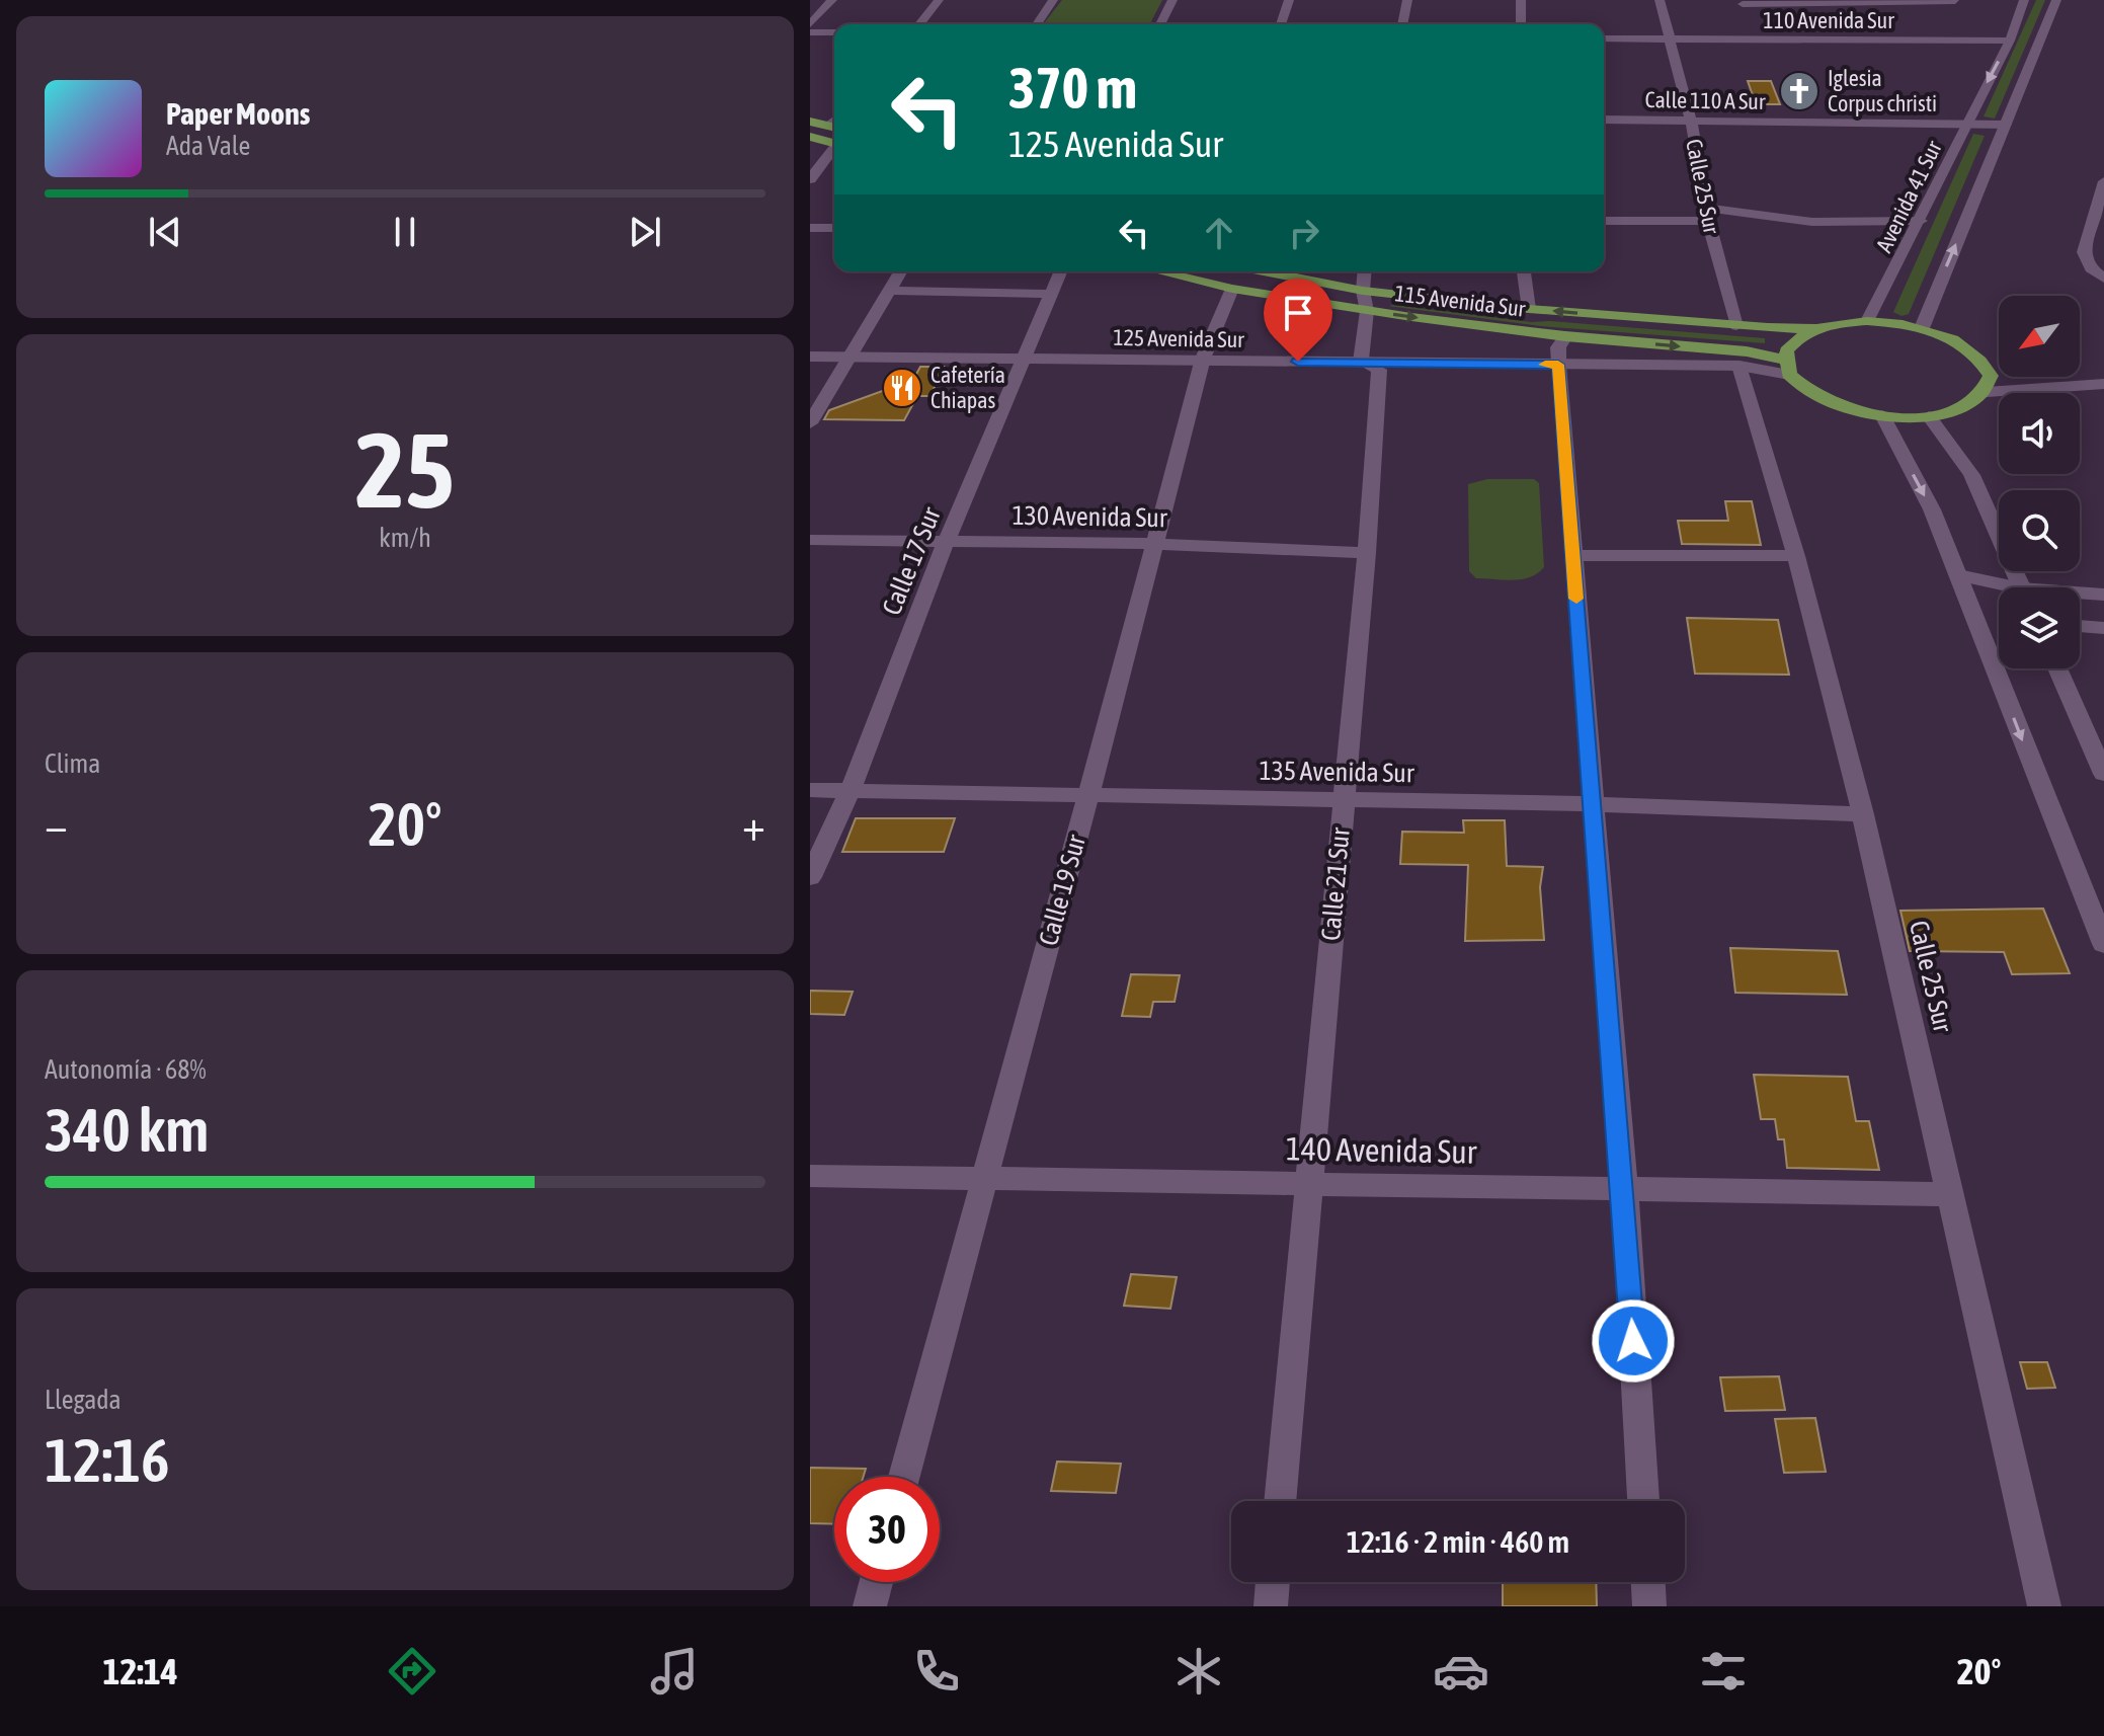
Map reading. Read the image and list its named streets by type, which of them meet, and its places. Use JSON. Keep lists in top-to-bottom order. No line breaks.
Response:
{"streets":{"main road":["115 Avenida Sur"],"street":["110 Avenida Sur","Calle 110 A Sur","Calle 25 Sur","Avenida 41 Sur","125 Avenida Sur","130 Avenida Sur","Calle 17 Sur","135 Avenida Sur","Calle 21 Sur","Calle 19 Sur","140 Avenida Sur"]},"crossings":[["110 Avenida Sur","Calle 25 Sur"],["110 Avenida Sur","Avenida 41 Sur"],["Calle 110 A Sur","Calle 25 Sur"],["Calle 110 A Sur","Avenida 41 Sur"],["Calle 25 Sur","115 Avenida Sur"],["Calle 25 Sur","125 Avenida Sur"],["Calle 25 Sur","135 Avenida Sur"],["Calle 25 Sur","140 Avenida Sur"],["Avenida 41 Sur","115 Avenida Sur"],["115 Avenida Sur","125 Avenida Sur"],["115 Avenida Sur","Calle 19 Sur"],["125 Avenida Sur","Calle 17 Sur"],["125 Avenida Sur","Calle 21 Sur"],["125 Avenida Sur","Calle 19 Sur"],["130 Avenida Sur","Calle 17 Sur"],["130 Avenida Sur","Calle 21 Sur"],["130 Avenida Sur","Calle 19 Sur"],["Calle 17 Sur","135 Avenida Sur"],["135 Avenida Sur","Calle 21 Sur"],["135 Avenida Sur","Calle 19 Sur"],["Calle 21 Sur","140 Avenida Sur"],["Calle 19 Sur","140 Avenida Sur"]],"places":{"church":["Iglesia Corpus christi"],"restaurant":["Cafetería Chiapas"]},"north":"bottom left","page":{"turn":["370 m","125 Avenida Sur"],"song":["Paper Moons","Ada Vale"],"tile":[["25","km/h"],"Clima",["Autonomía · 68%","340 km"],["Llegada","12:16"]],"heat":["−","20°","+"],"limit":"30","trip":"12:16 · 2 min · 460 m","tabs":["12:14","20°"]}}
